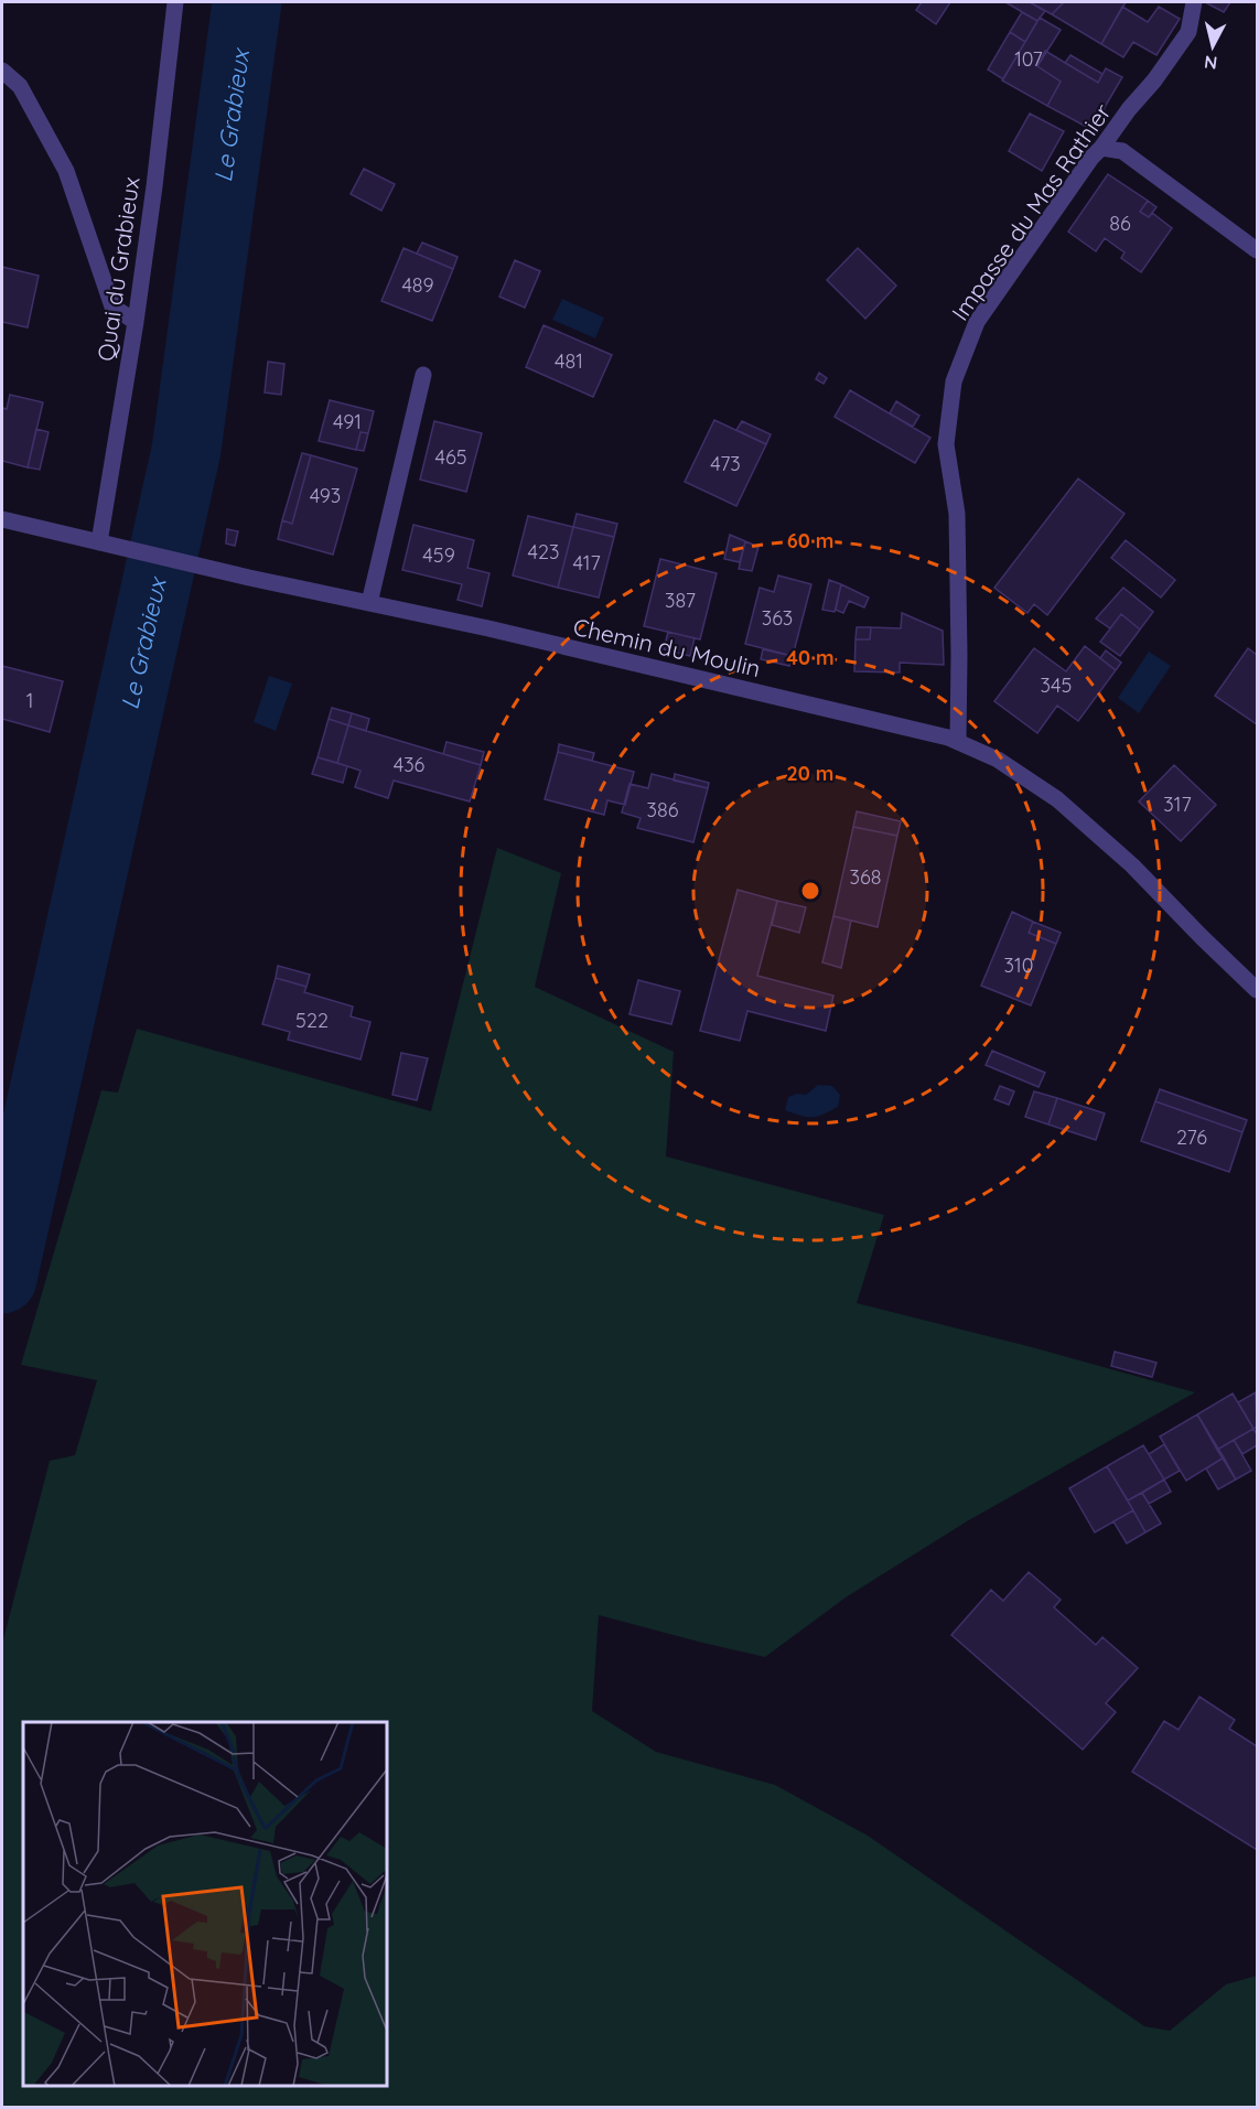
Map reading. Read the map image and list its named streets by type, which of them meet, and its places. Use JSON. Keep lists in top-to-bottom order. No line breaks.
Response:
{"streets":{"street":["Impasse du Mas Rathier","Quai du Grabieux","Chemin du Moulin"]},"crossings":[["Impasse du Mas Rathier","Chemin du Moulin"],["Quai du Grabieux","Chemin du Moulin"]],"water":["Le Grabieux"],"house_numbers":["107","86","489","481","491","465","473","493","423","459","417","387","363","345","1","436","317","386","368","310","522","276"],"north":"bottom","rings":["60 m","40 m","20 m"]}
